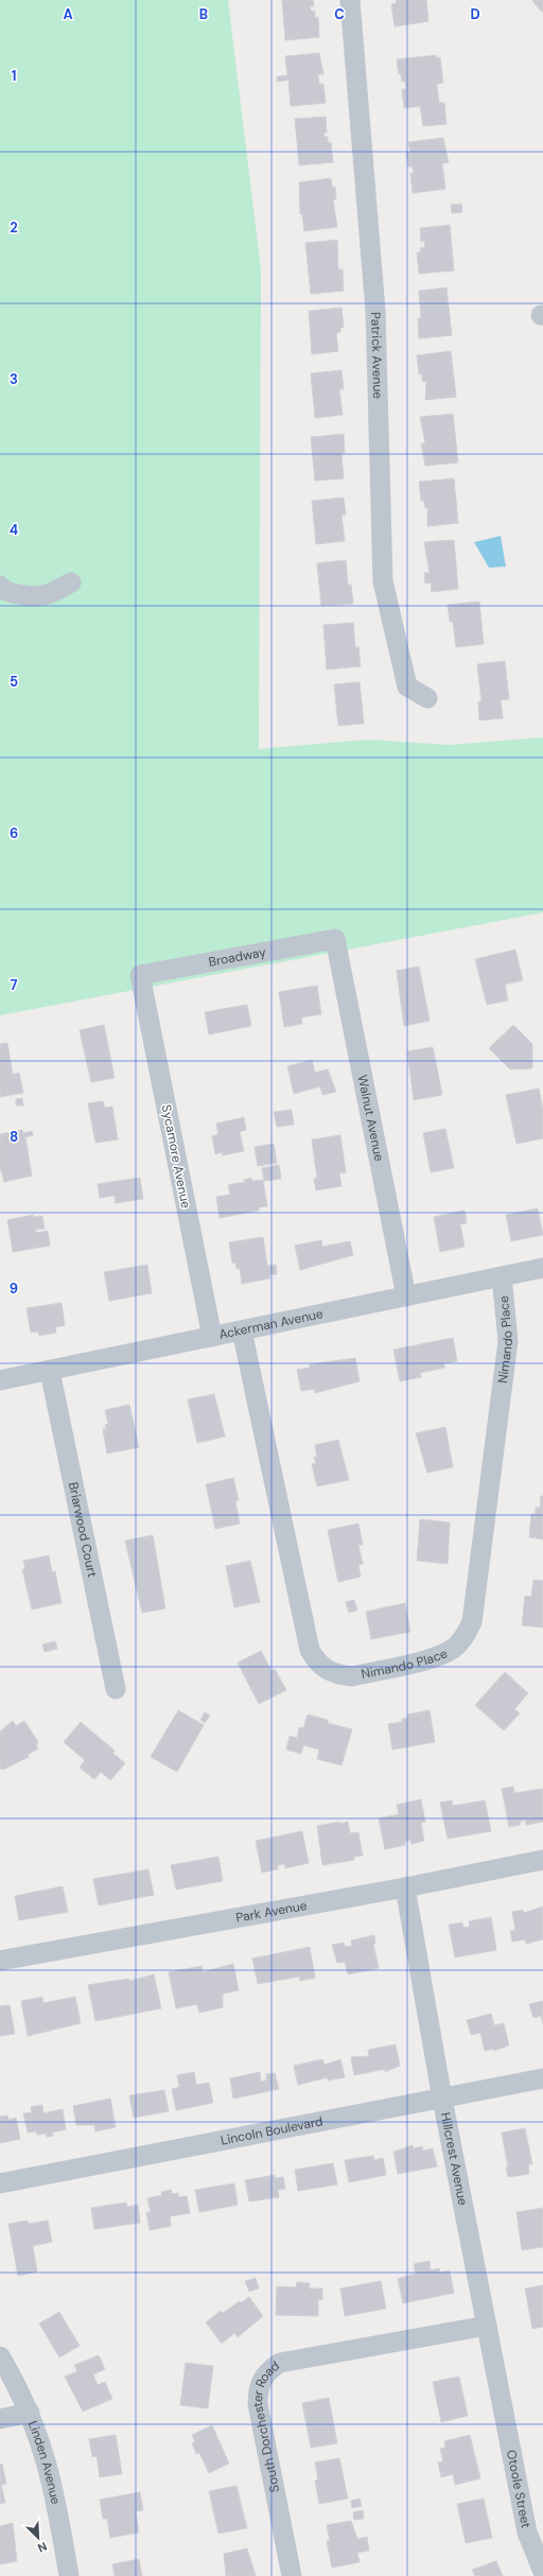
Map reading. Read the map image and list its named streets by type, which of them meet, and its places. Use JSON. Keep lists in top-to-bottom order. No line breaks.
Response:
{"streets":{"street":["Patrick Avenue","Broadway","Walnut Avenue","Sycamore Avenue","Ackerman Avenue","Nimando Place","Briarwood Court","Park Avenue","Lincoln Boulevard","Hillcrest Avenue","South Dorchester Road","Linden Avenue","Otoole Street"]},"crossings":[["Broadway","Walnut Avenue"],["Broadway","Sycamore Avenue"],["Walnut Avenue","Ackerman Avenue"],["Sycamore Avenue","Ackerman Avenue"],["Ackerman Avenue","Nimando Place"],["Ackerman Avenue","Briarwood Court"],["Park Avenue","Hillcrest Avenue"],["Lincoln Boulevard","Hillcrest Avenue"],["Hillcrest Avenue","South Dorchester Road"],["Hillcrest Avenue","Otoole Street"]],"north":"bottom right","grid":{"columns":["A","B","C","D"],"rows":["1","2","3","4","5","6","7","8","9"]}}
